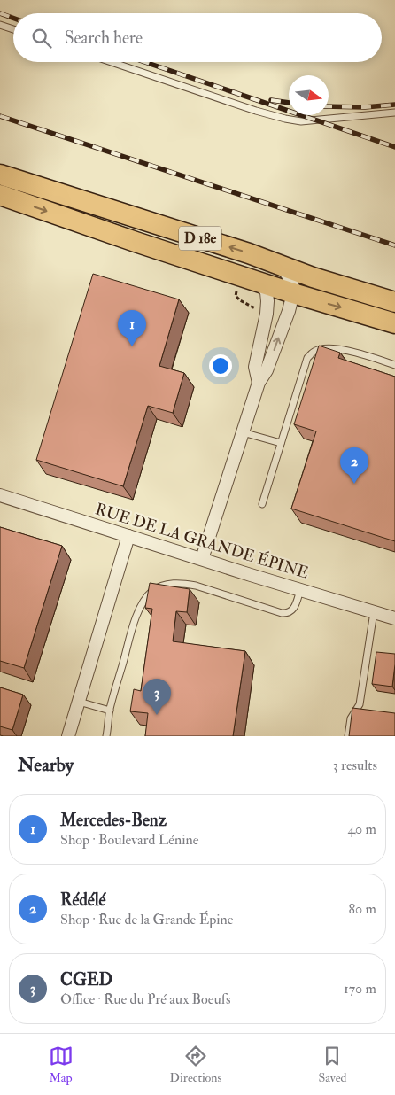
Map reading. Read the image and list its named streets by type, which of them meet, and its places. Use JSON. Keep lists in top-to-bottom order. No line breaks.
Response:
{"streets":{"main road":["D 18e"],"street":["RUE DE LA GRANDE ÉPINE"]},"north":"right","page":{"search":"Search here","pins":["1","2","3"],"heading":["Nearby","3 results"],"list":[{"mark":"1","name":"Mercedes-Benz","note":"Shop · Boulevard Lénine","value":"40 m"},{"mark":"2","name":"Rédélé","note":"Shop · Rue de la Grande Épine","value":"80 m"},{"mark":"3","name":"CGED","note":"Office · Rue du Pré aux Boeufs","value":"170 m"}],"nav":["Map","Directions","Saved"]}}
